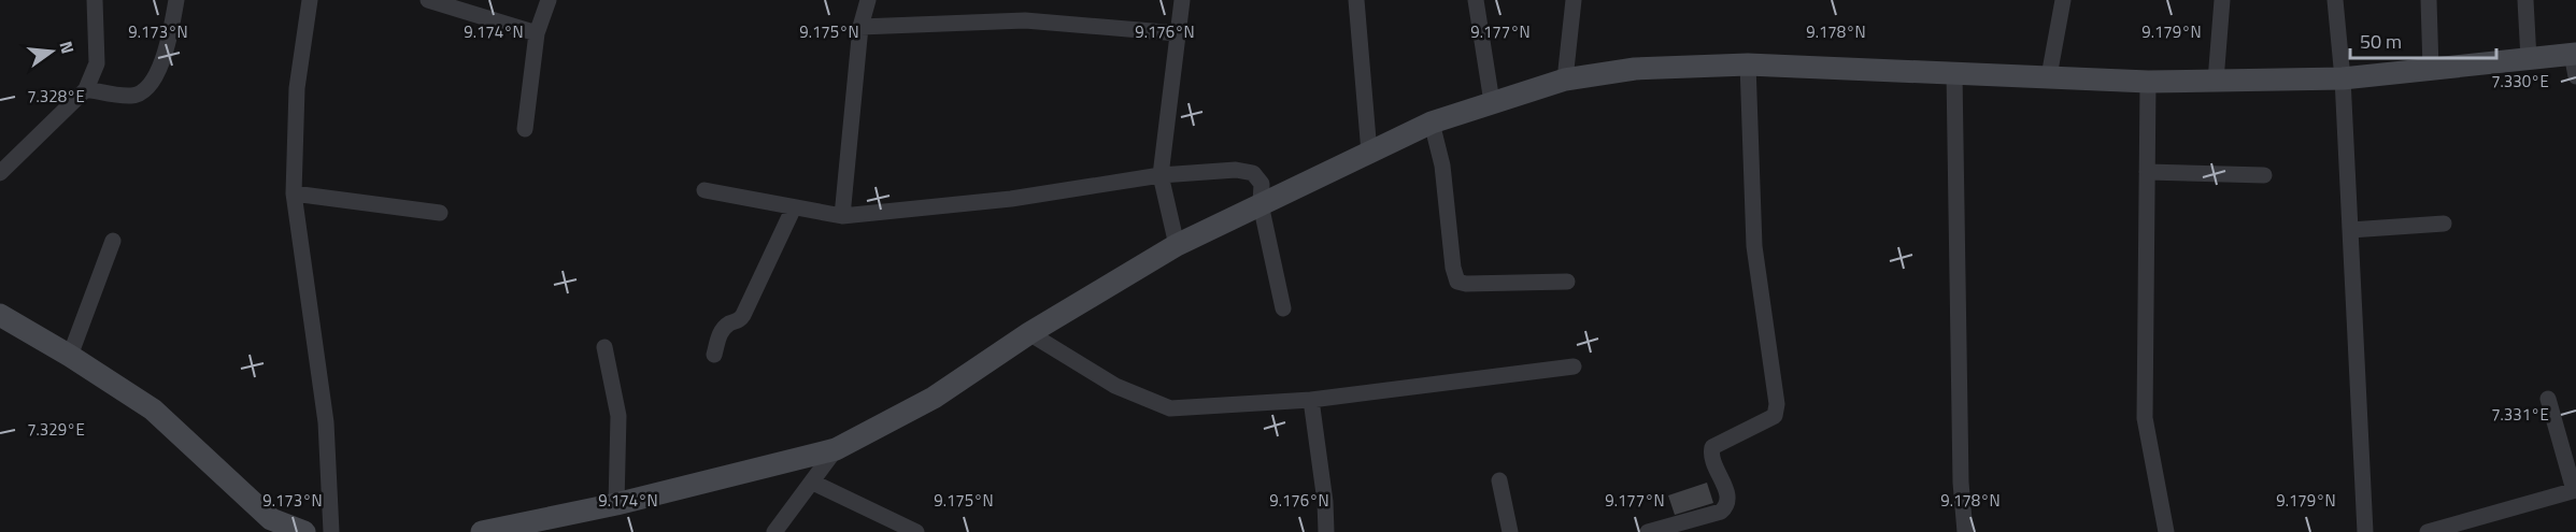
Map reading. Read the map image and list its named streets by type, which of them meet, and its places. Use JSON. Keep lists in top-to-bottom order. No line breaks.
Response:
{"scale_bar":"50 m","north":"right","coordinates":["9.173°N","9.174°N","9.175°N","9.176°N","9.177°N","9.178°N","9.179°N","7.330°E","7.328°E","7.331°E","7.329°E"]}
